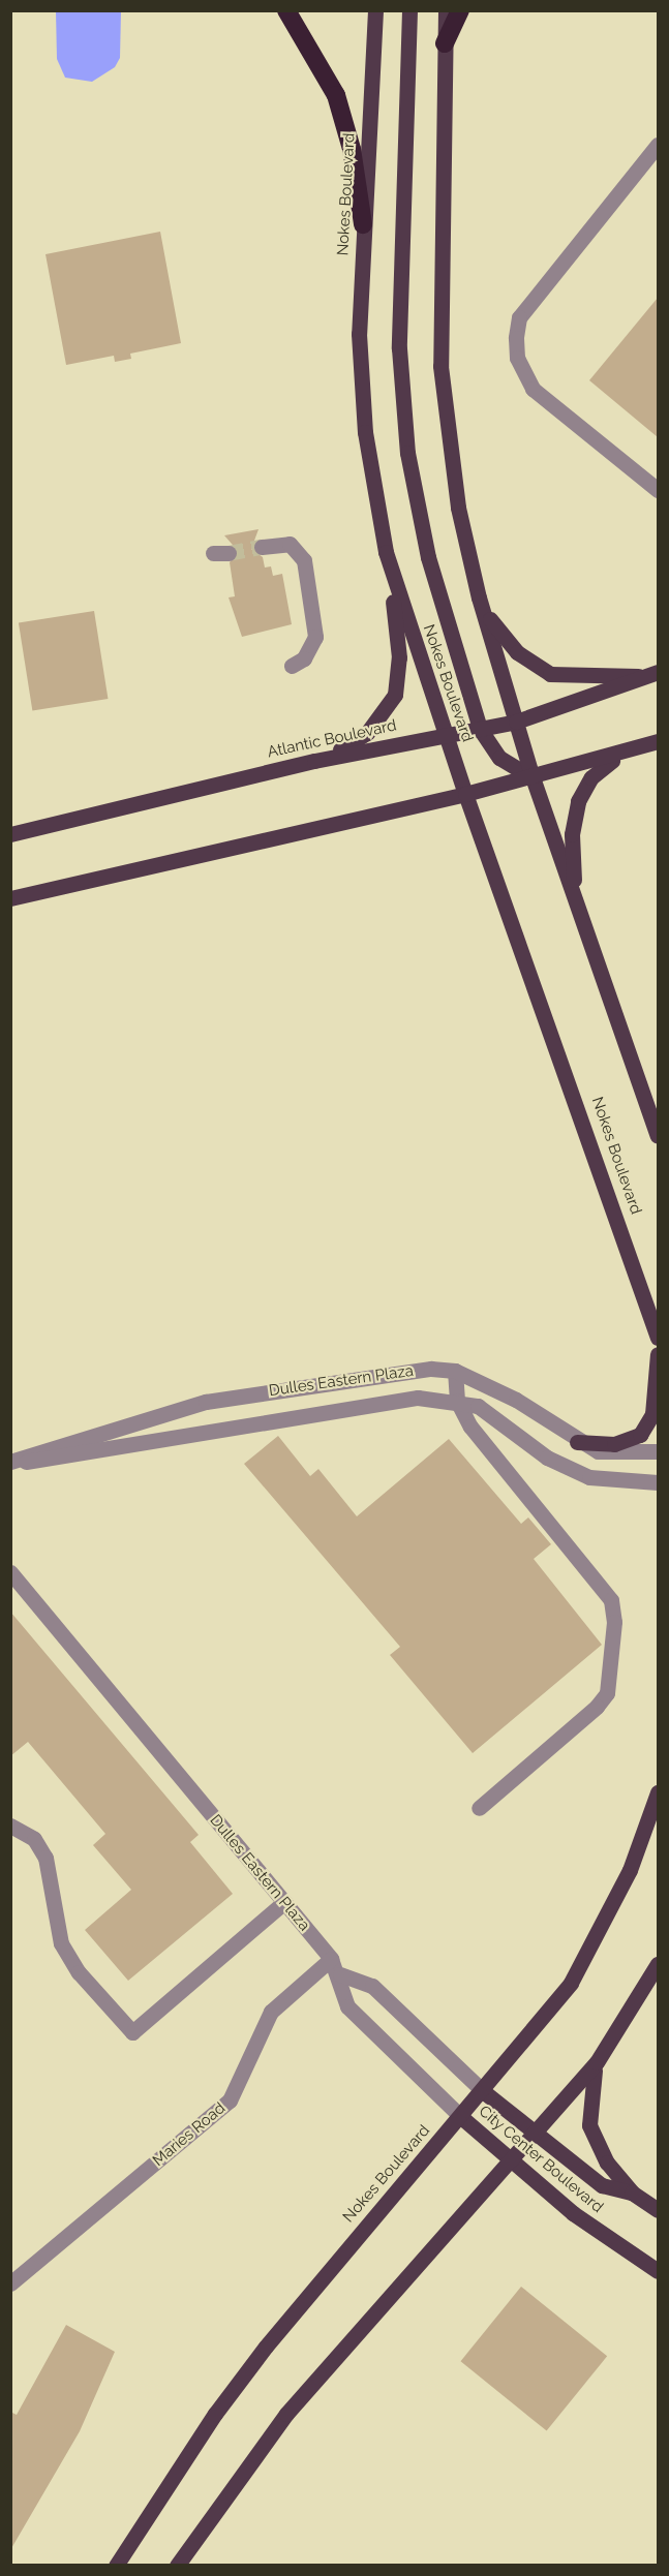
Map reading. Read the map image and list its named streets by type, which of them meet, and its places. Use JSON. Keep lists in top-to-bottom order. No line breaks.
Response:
{"streets":{"main road":["Nokes Boulevard","Atlantic Boulevard","City Center Boulevard"],"street":["Dulles Eastern Plaza","Maries Road"]},"crossings":[["Nokes Boulevard","Atlantic Boulevard"],["Nokes Boulevard","Dulles Eastern Plaza"],["Nokes Boulevard","City Center Boulevard"],["Dulles Eastern Plaza","Maries Road"],["Dulles Eastern Plaza","City Center Boulevard"]]}
